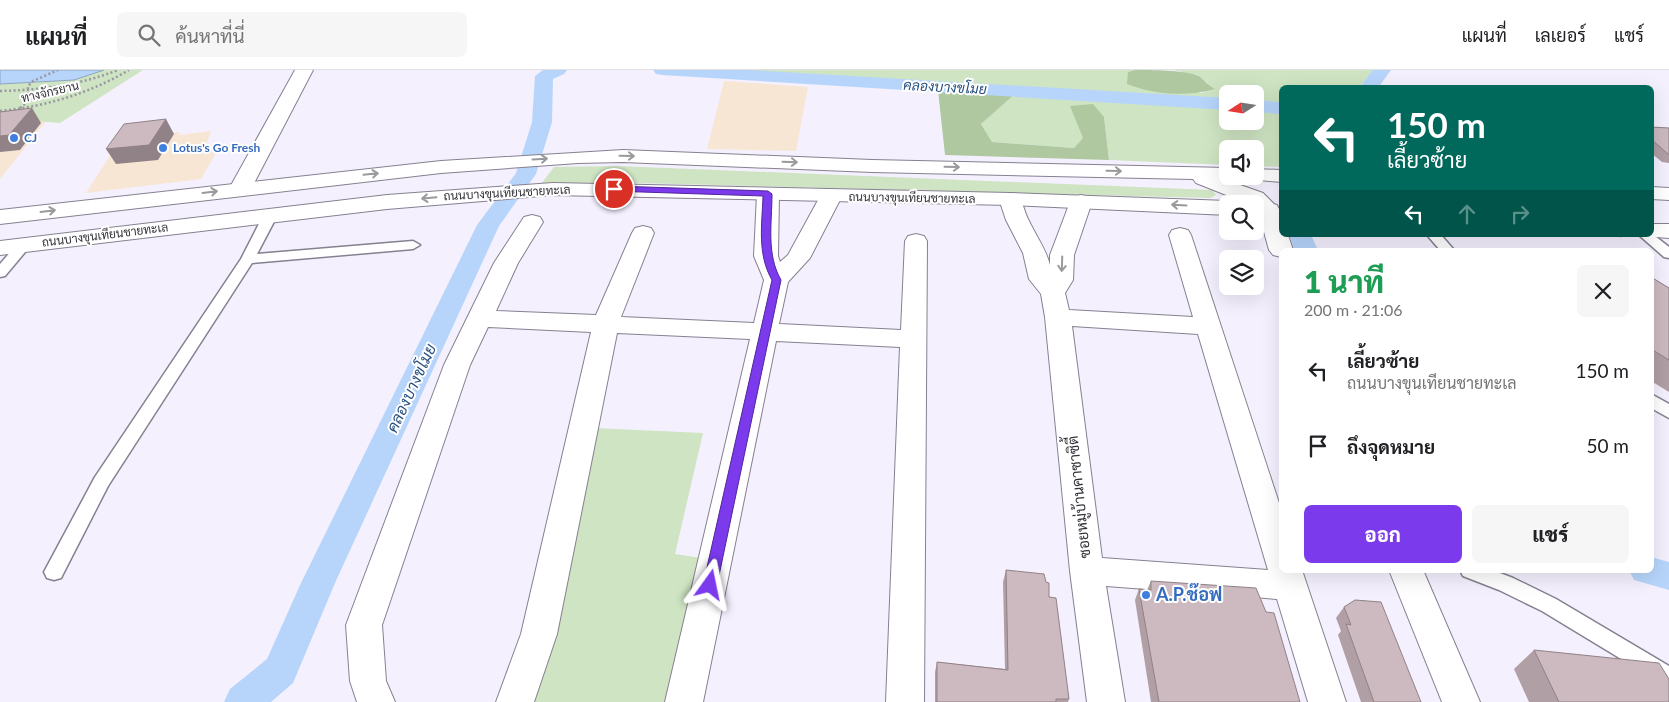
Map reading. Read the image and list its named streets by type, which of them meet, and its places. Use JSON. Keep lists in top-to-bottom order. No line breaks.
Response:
{"streets":{"street":["ถนนบางขุนเทียนชายทะเล","ซอยหมู่บ้านคาซาซิตี้"],"path":["ทางจักรยาน"]},"crossings":[["ถนนบางขุนเทียนชายทะเล","ซอยหมู่บ้านคาซาซิตี้"]],"water":["คลองบางขโมย"],"places":["CJ","Lotus's Go Fresh","A.P.ช๊อฟ"],"north":"left","page":{"header":"แผนที่","search":"ค้นหาที่นี่","nav":["แผนที่","เลเยอร์","แชร์"],"turn":["150 m","เลี้ยวซ้าย"],"heading":["1 นาที","200 m · 21:06"],"list":[{"name":"เลี้ยวซ้าย","note":"ถนนบางขุนเทียนชายทะเล","value":"150 m"},{"name":"ถึงจุดหมาย","value":"50 m"}],"buttons":["ออก","แชร์"]}}
